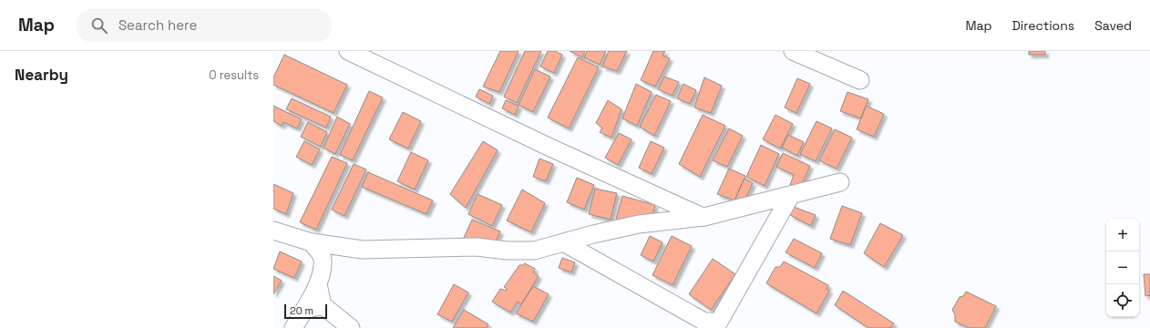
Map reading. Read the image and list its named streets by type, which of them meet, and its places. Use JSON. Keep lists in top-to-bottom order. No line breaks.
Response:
{"scale_bar":"20 m","page":{"header":"Map","search":"Search here","nav":["Map","Directions","Saved"],"heading":["Nearby","0 results"],"map_buttons":["+","−"],"scale":"20 m"}}
